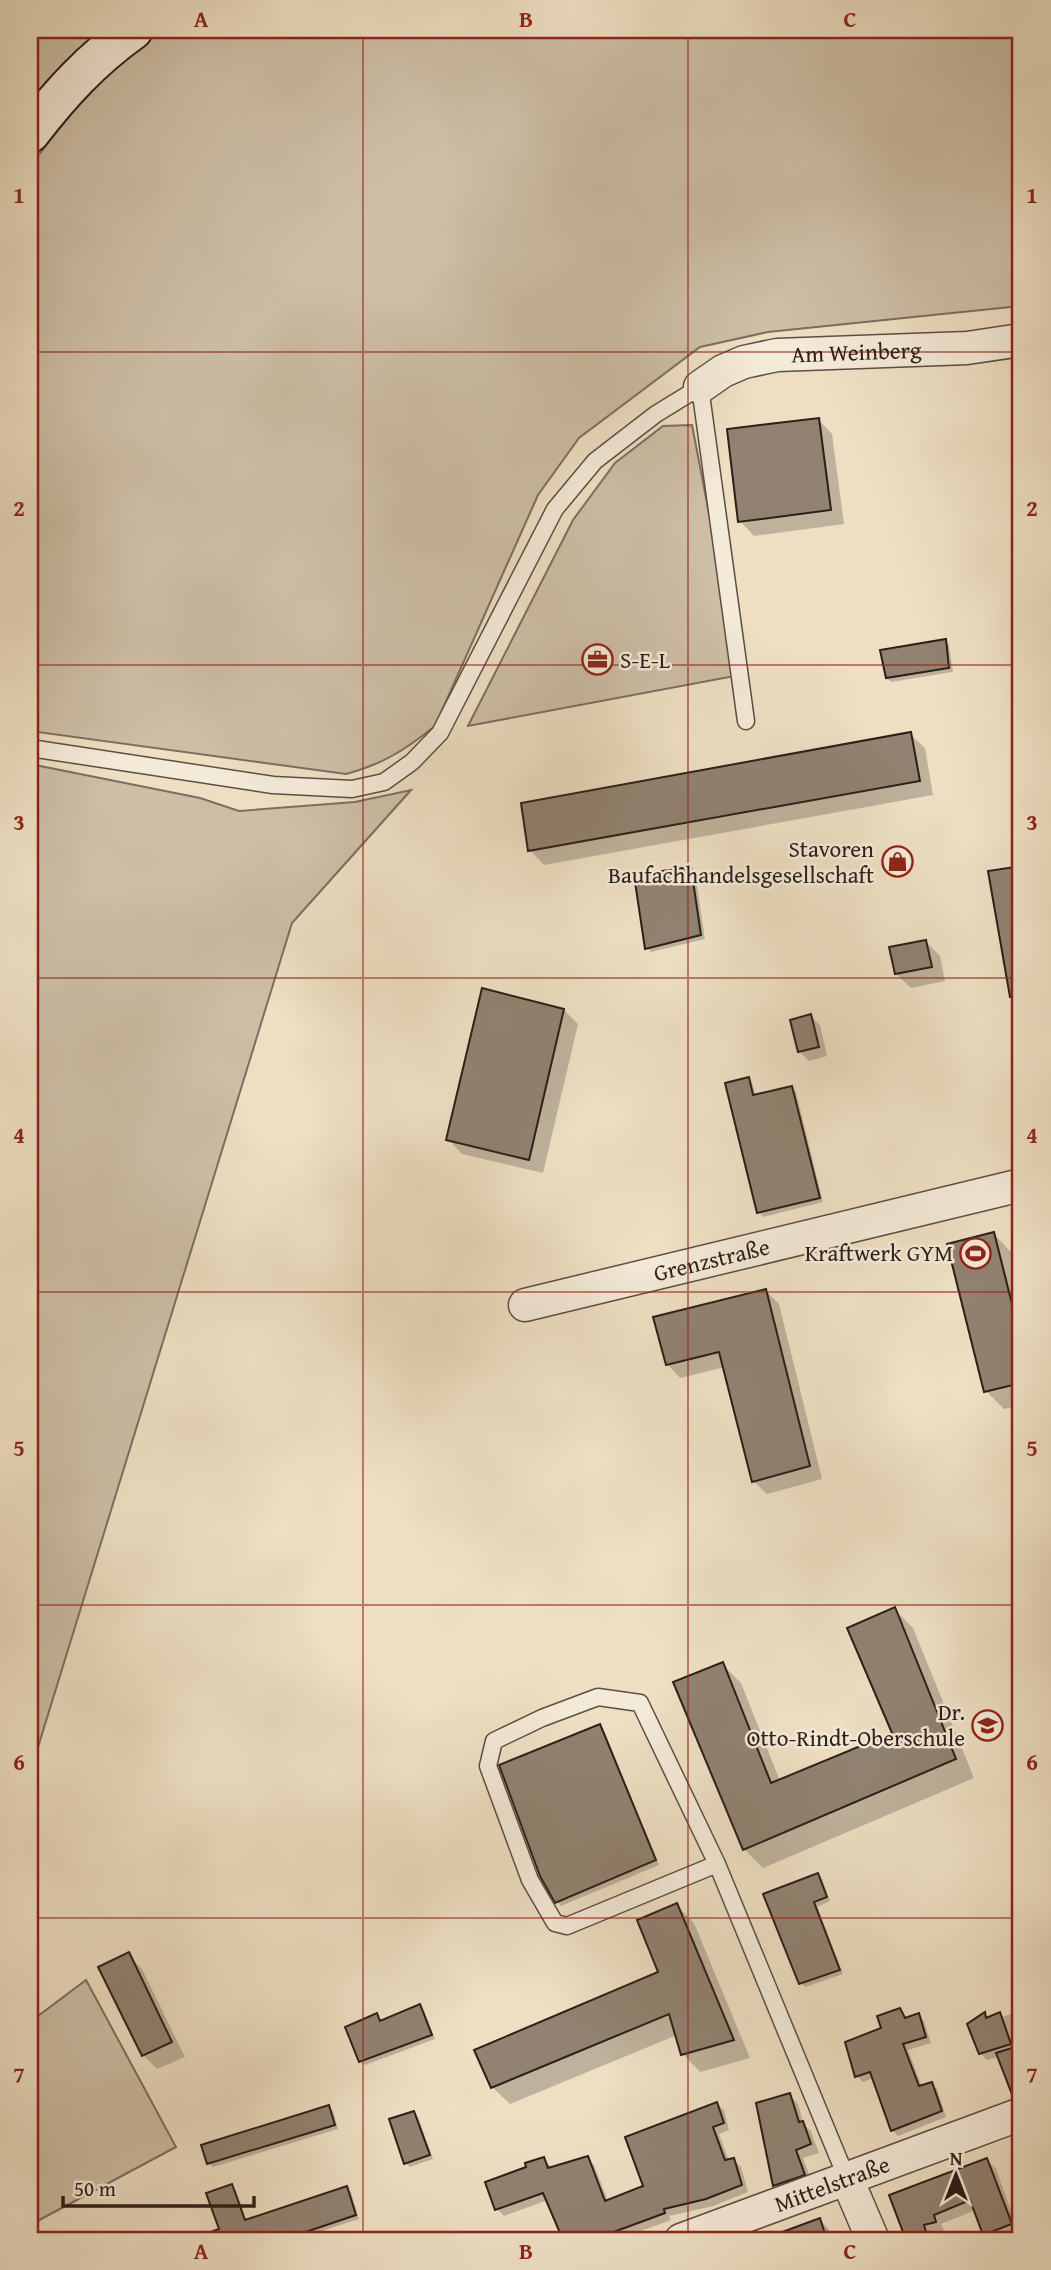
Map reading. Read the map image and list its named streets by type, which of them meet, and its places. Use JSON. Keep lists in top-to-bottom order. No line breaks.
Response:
{"streets":{"street":["Am Weinberg","Grenzstraße","Mittelstraße"]},"places":{"office":["S-E-L"],"shop":["Stavoren Baufachhandelsgesellschaft"],"sports":["Kraftwerk GYM"],"school or university":["Dr. Otto-Rindt-Oberschule"]},"scale_bar":"50 m","north":"top","grid":{"columns":["A","B","C"],"rows":["1","2","3","4","5","6","7"]}}
